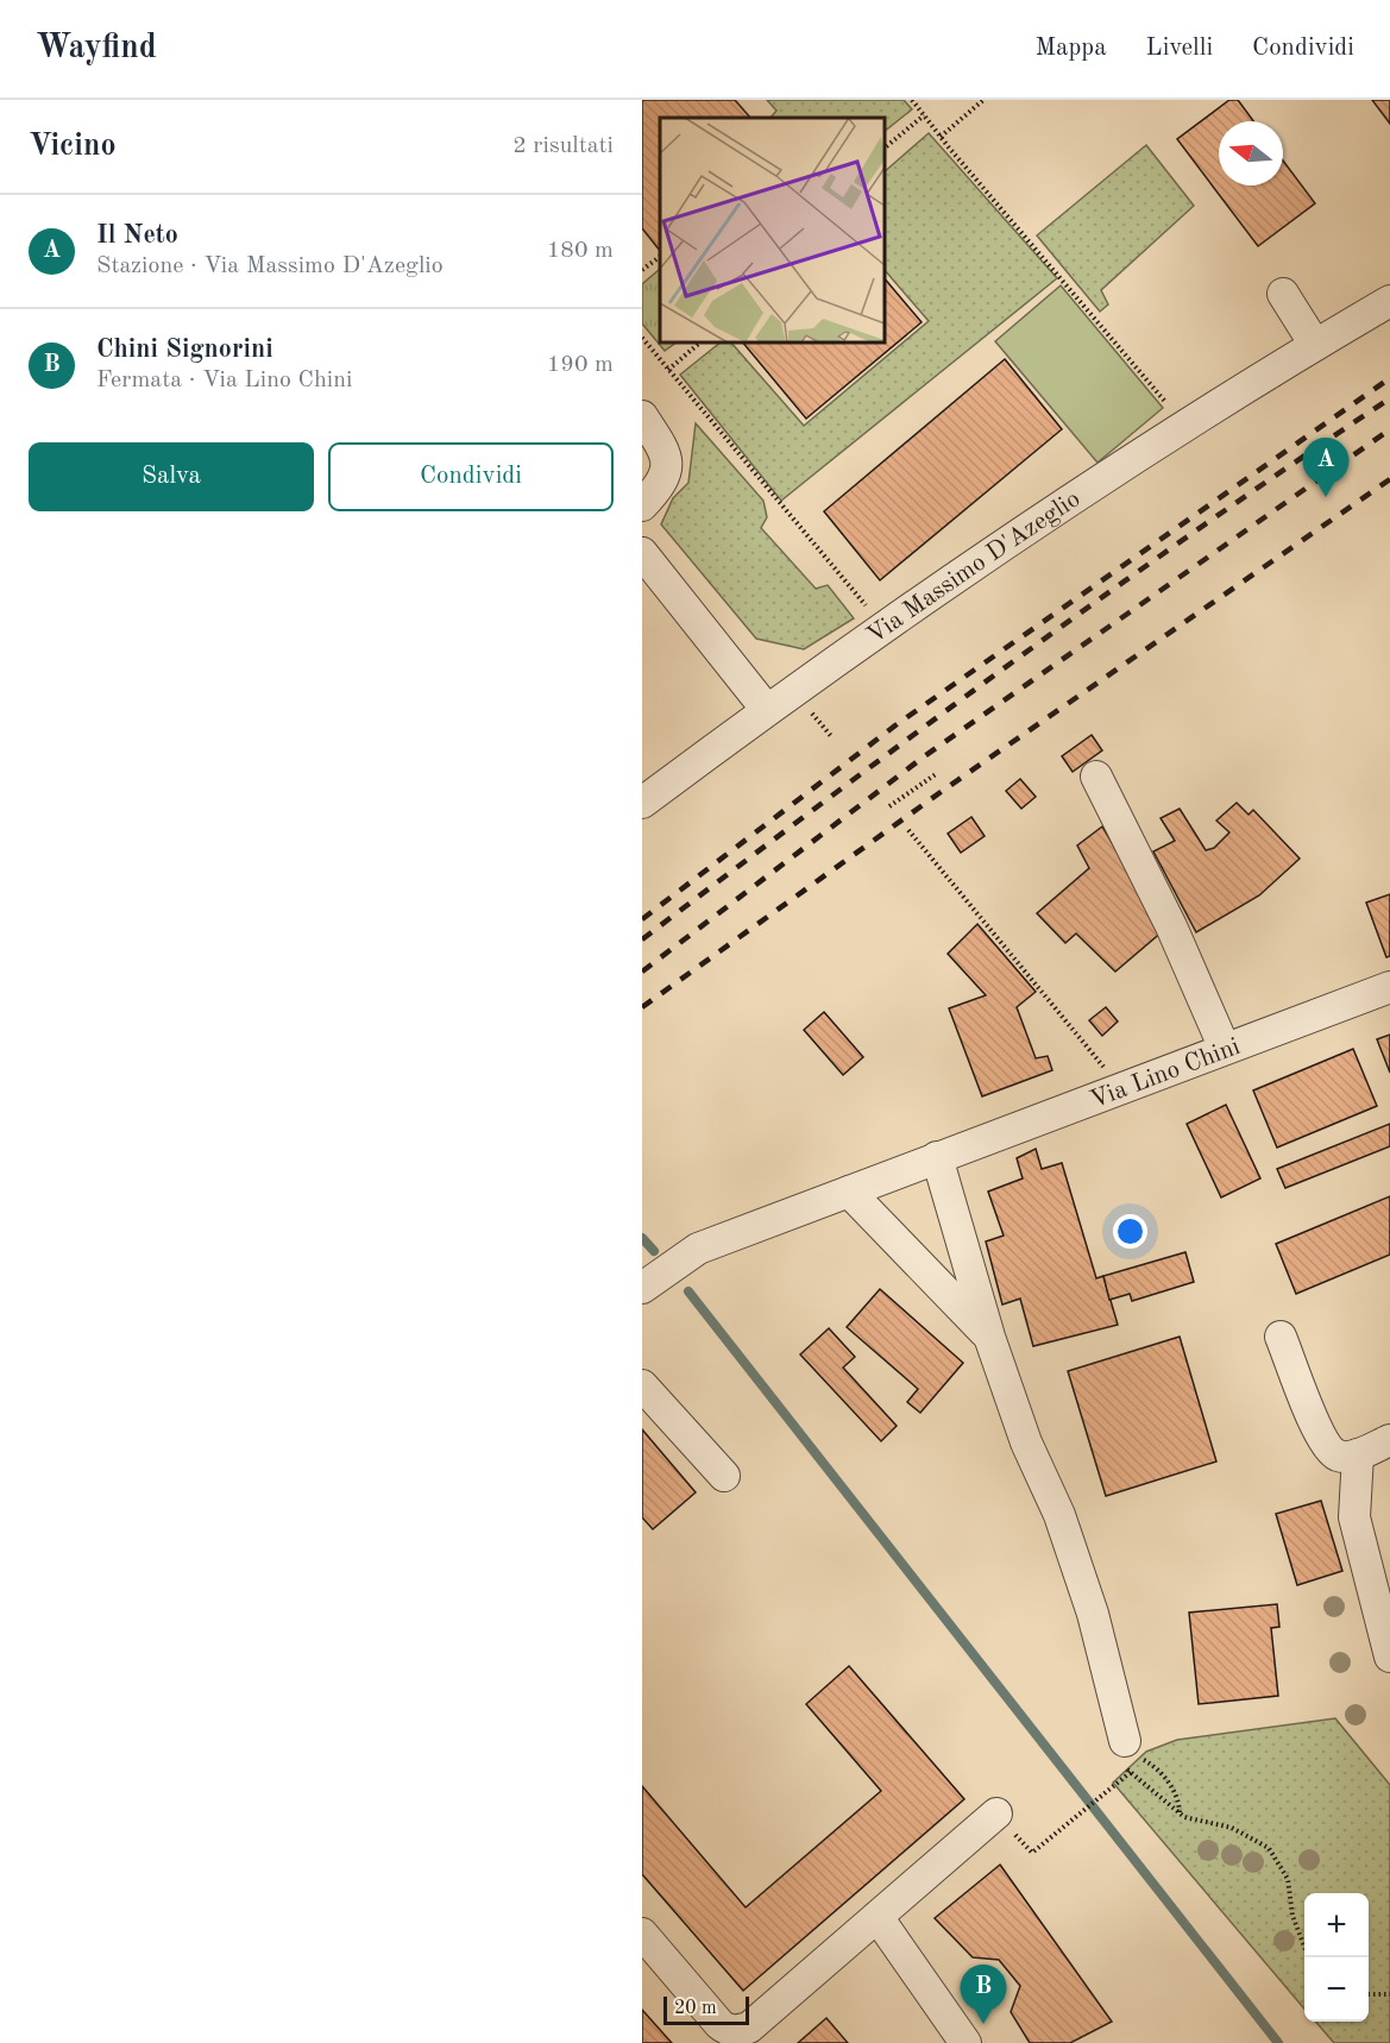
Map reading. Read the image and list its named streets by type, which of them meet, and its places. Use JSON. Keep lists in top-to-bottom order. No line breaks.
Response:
{"streets":{"street":["Via Massimo D'Azeglio","Via Lino Chini"]},"scale_bar":"20 m","north":"left","page":{"header":"Wayfind","nav":["Mappa","Livelli","Condividi"],"heading":["Vicino","2 risultati"],"list":[{"mark":"A","name":"Il Neto","note":"Stazione · Via Massimo D'Azeglio","value":"180 m"},{"mark":"B","name":"Chini Signorini","note":"Fermata · Via Lino Chini","value":"190 m"}],"buttons":["Salva","Condividi"],"pins":["A","B"],"map_buttons":["+","−"],"scale":"20 m"}}
